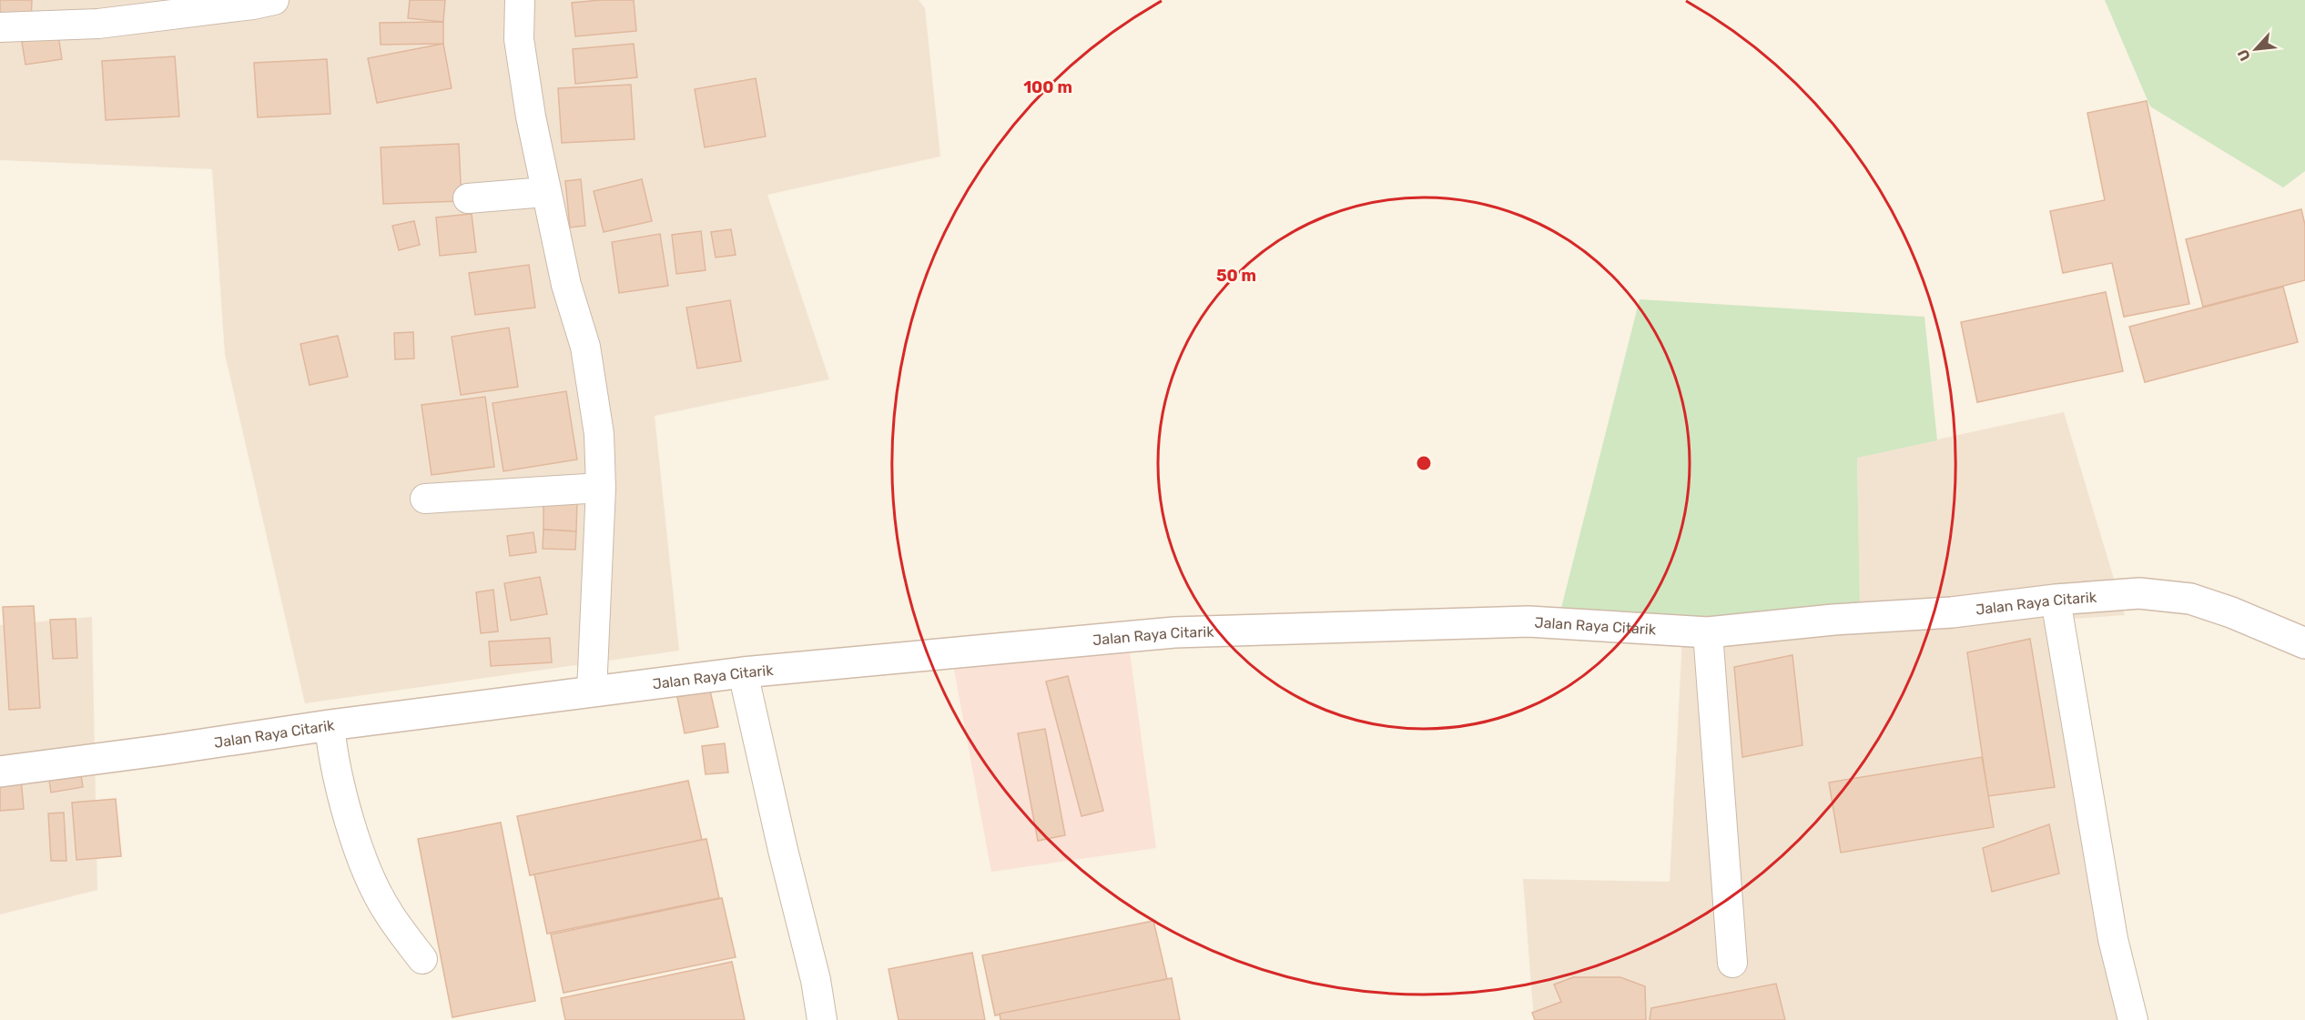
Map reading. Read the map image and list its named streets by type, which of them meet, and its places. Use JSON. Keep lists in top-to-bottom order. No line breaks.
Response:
{"streets":{"street":["Jalan Raya Citarik"]},"north":"bottom left","rings":["100 m","50 m"]}
